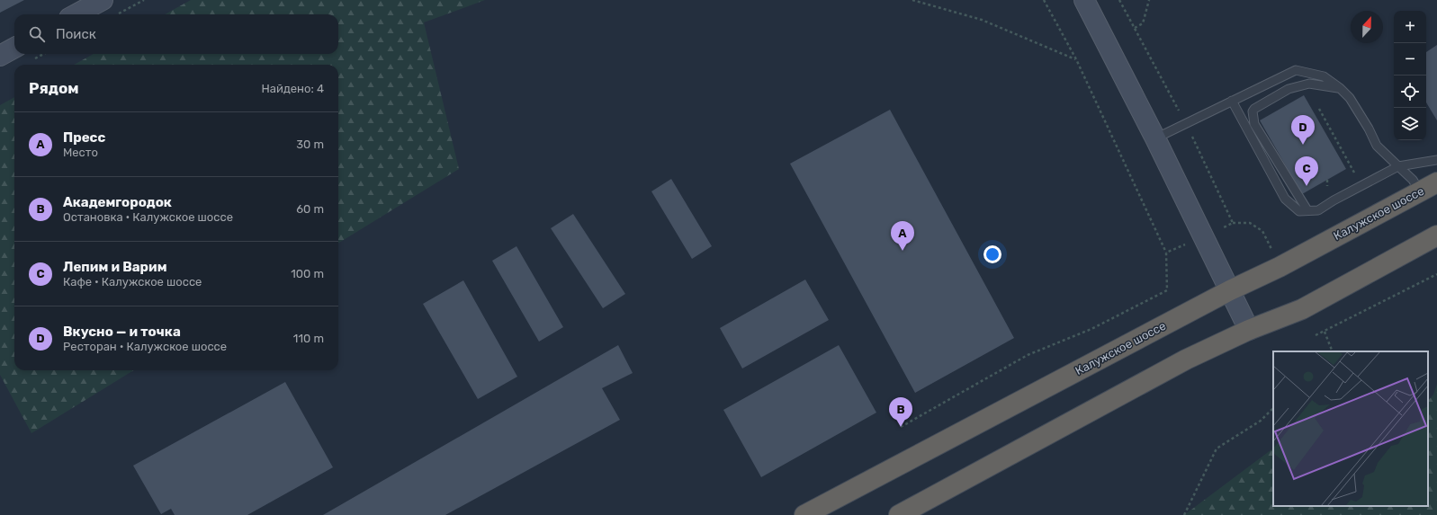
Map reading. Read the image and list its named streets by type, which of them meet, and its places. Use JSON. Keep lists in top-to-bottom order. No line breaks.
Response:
{"streets":{"highway":["Калужское шоссе"]},"north":"top","page":{"map_buttons":["+","−"],"search":"Поиск","heading":["Рядом","Найдено: 4"],"list":[{"mark":"A","name":"Пресс","note":"Место","value":"30 m"},{"mark":"B","name":"Академгородок","note":"Остановка · Калужское шоссе","value":"60 m"},{"mark":"C","name":"Лепим и Варим","note":"Кафе · Калужское шоссе","value":"100 m"},{"mark":"D","name":"Вкусно — и точка","note":"Ресторан · Калужское шоссе","value":"110 m"}],"pins":["D","C","A","B"]}}
